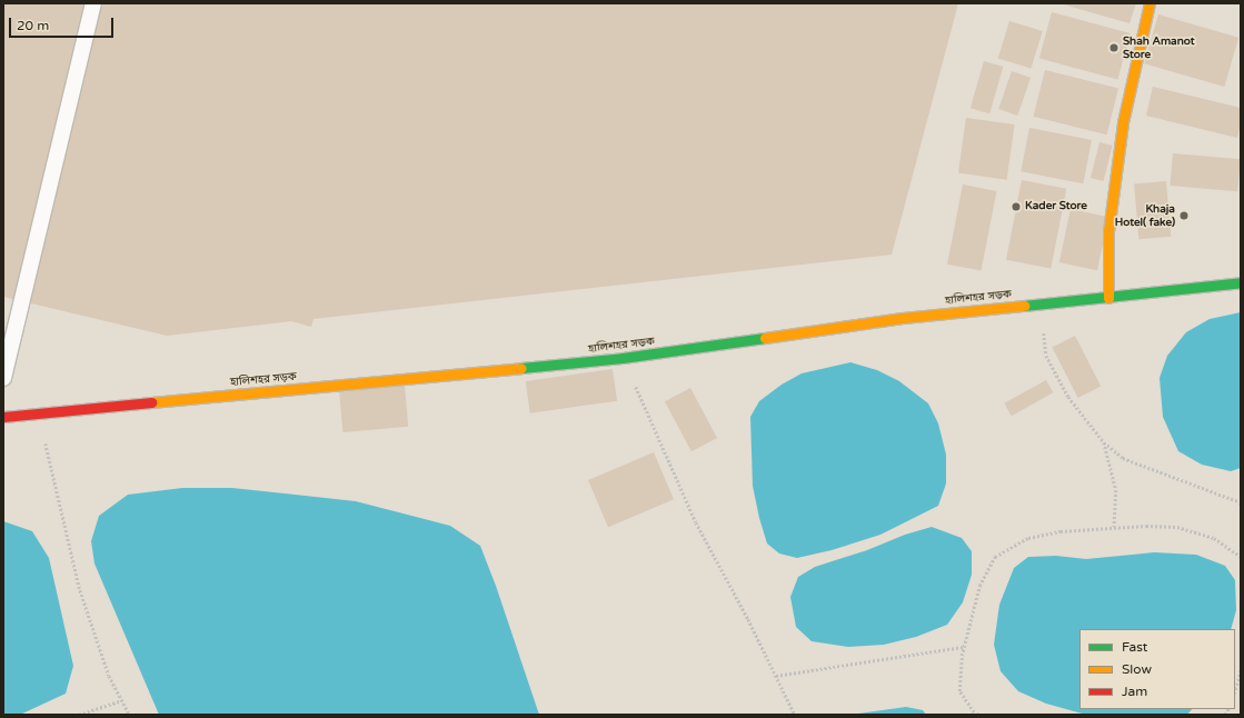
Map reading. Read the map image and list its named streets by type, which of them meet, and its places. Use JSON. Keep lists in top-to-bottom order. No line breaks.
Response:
{"streets":{"street":["হালিশহর সড়ক"]},"places":["Shah Amanot Store","Kader Store","Khaja Hotel( fake)"],"legend":["Fast","Slow","Jam"],"scale_bar":"20 m"}
